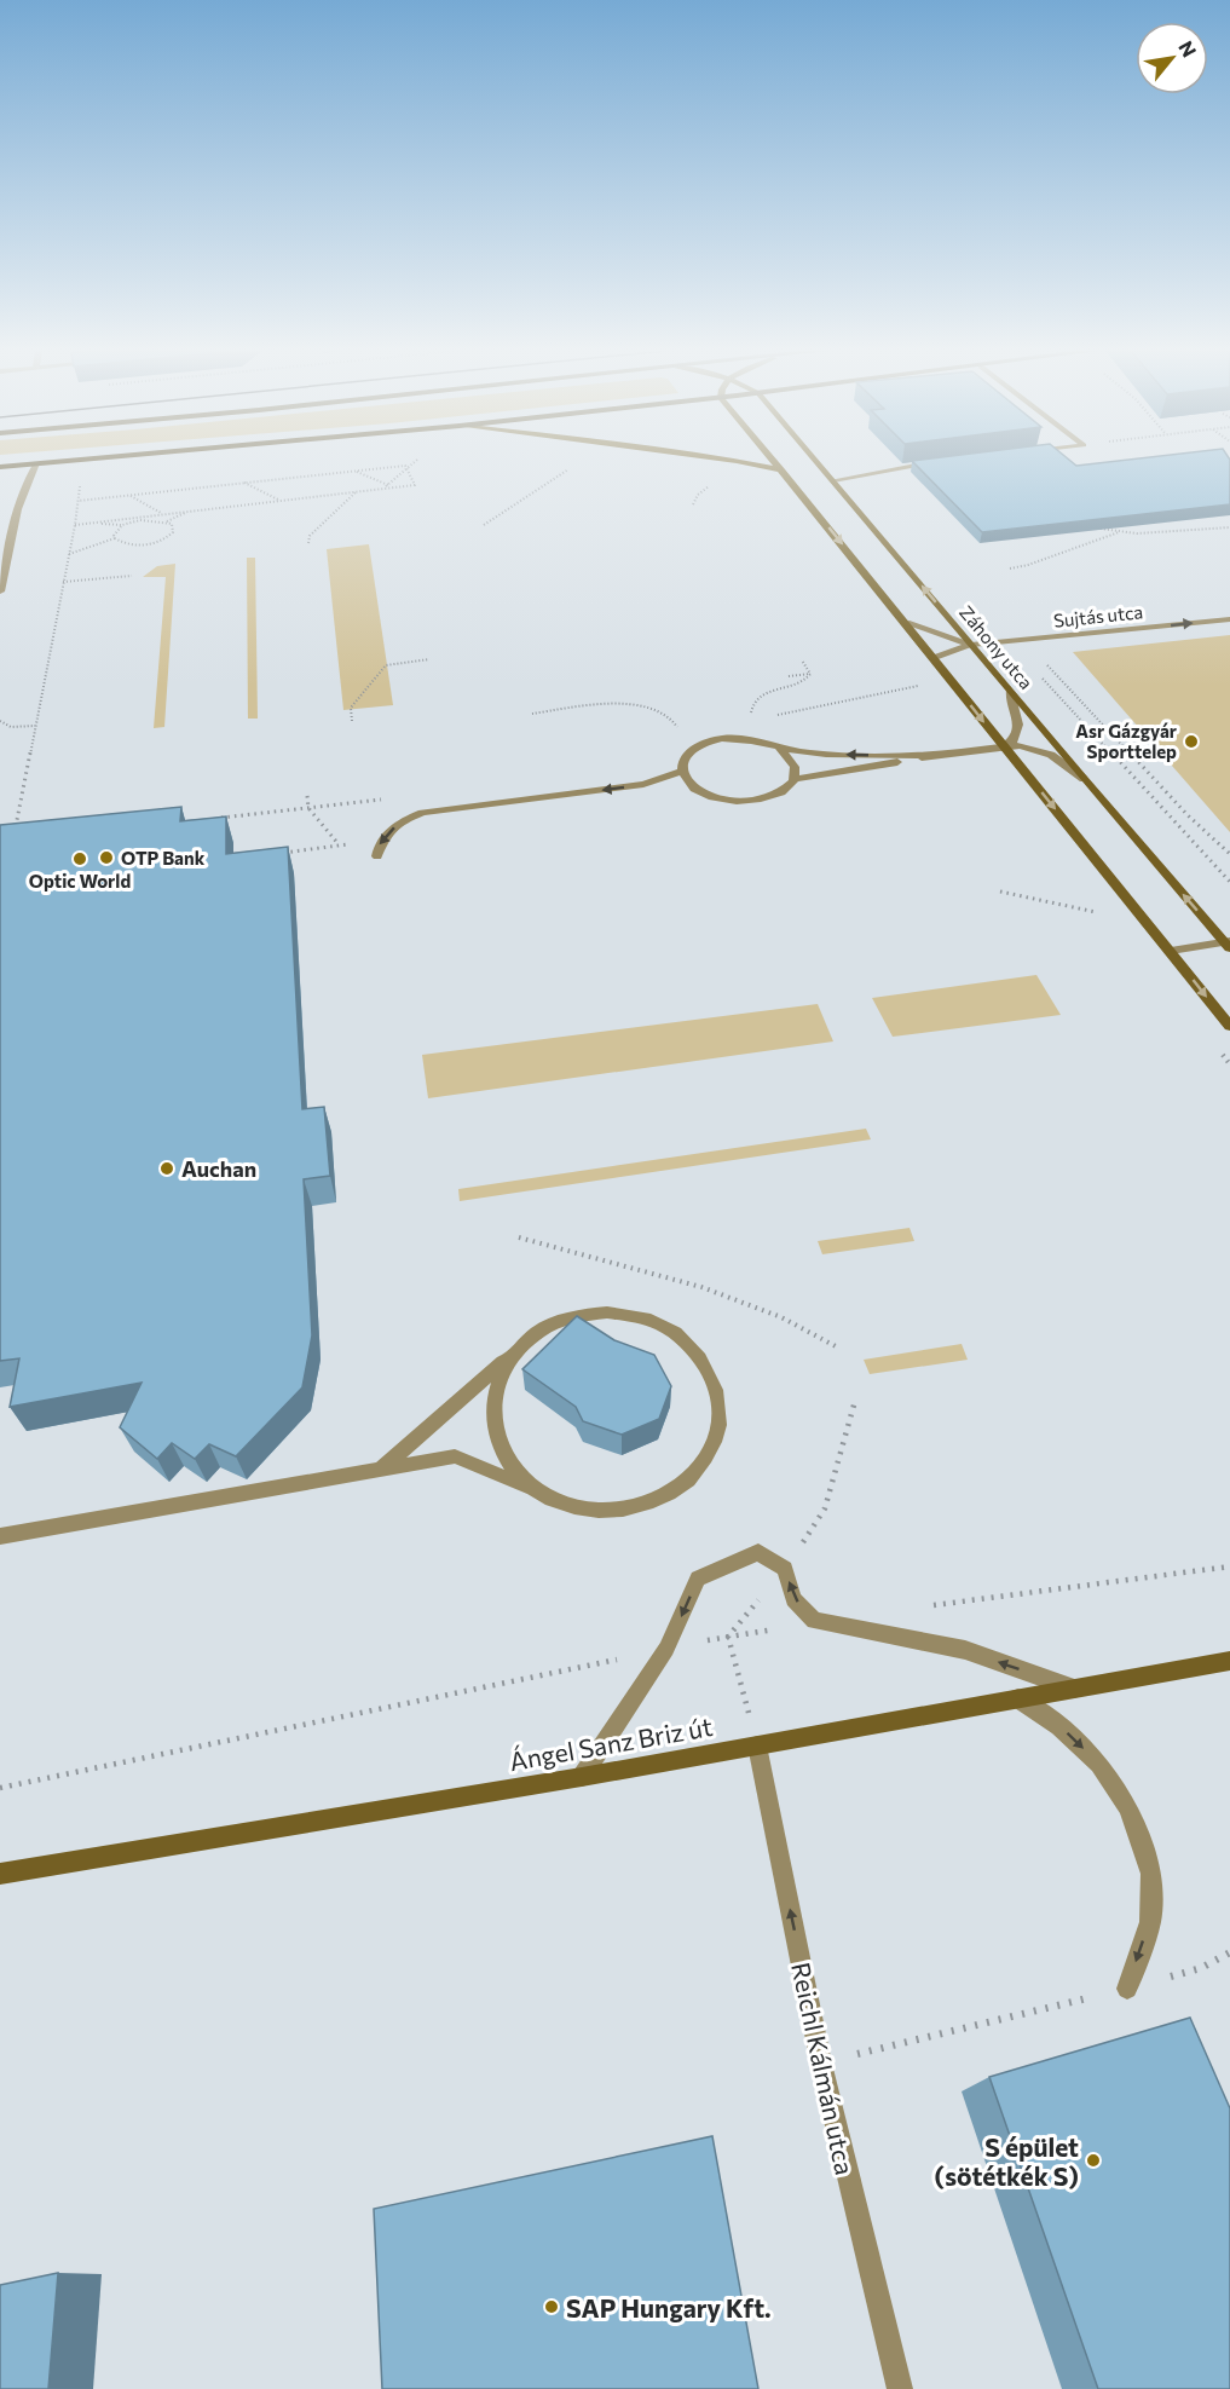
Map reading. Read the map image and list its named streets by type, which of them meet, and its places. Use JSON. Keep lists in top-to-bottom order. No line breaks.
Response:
{"streets":{"main road":["Záhony utca","Ángel Sanz Briz út"],"street":["Sujtás utca","Reichl Kálmán utca"]},"crossings":[["Sujtás utca","Záhony utca"],["Ángel Sanz Briz út","Reichl Kálmán utca"]],"one_way":["Sujtás utca","Reichl Kálmán utca"],"places":["Asr Gázgyár Sporttelep","OTP Bank","Optic World","Auchan","S épület (sötétkék S)","SAP Hungary Kft."],"north":"top right"}
